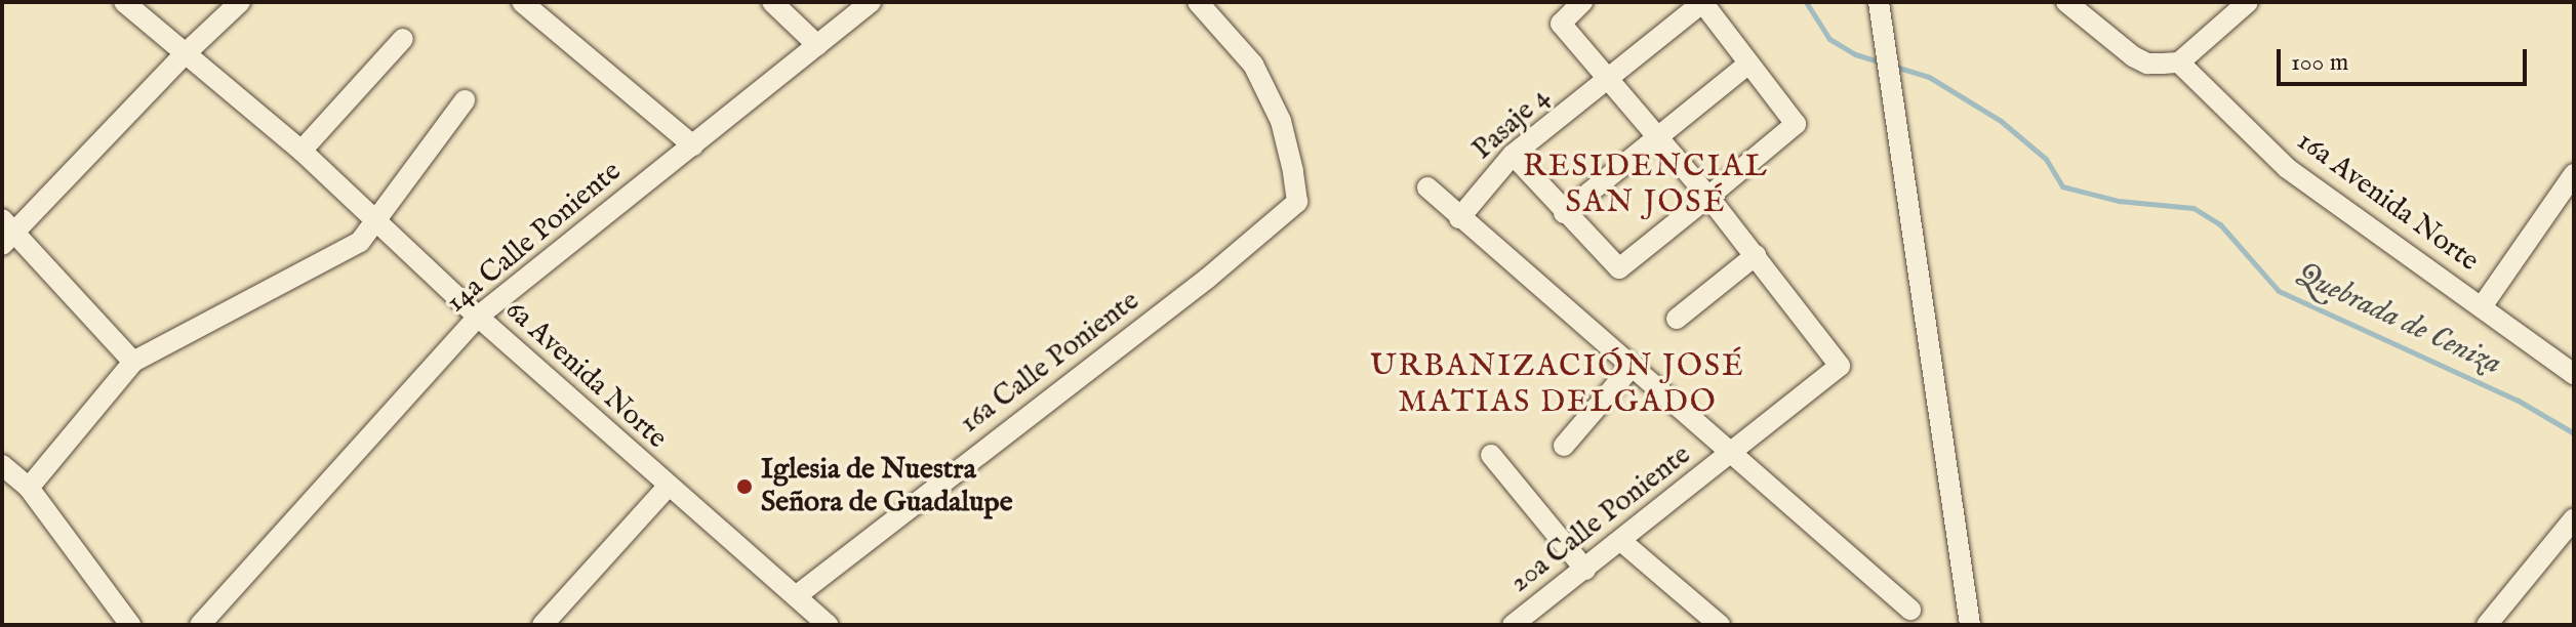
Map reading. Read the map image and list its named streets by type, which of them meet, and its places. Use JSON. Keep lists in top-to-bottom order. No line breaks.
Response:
{"streets":{"street":["Pasaje 4","16a Avenida Norte","14a Calle Poniente","16a Calle Poniente","6a Avenida Norte","20a Calle Poniente"]},"crossings":[["14a Calle Poniente","6a Avenida Norte"],["16a Calle Poniente","6a Avenida Norte"]],"districts":["RESIDENCIAL SAN JOSÉ","URBANIZACIÓN JOSÉ MATIAS DELGADO"],"water":["Quebrada de Ceniza"],"places":["Iglesia de Nuestra Señora de Guadalupe"],"scale_bar":"100 m"}
